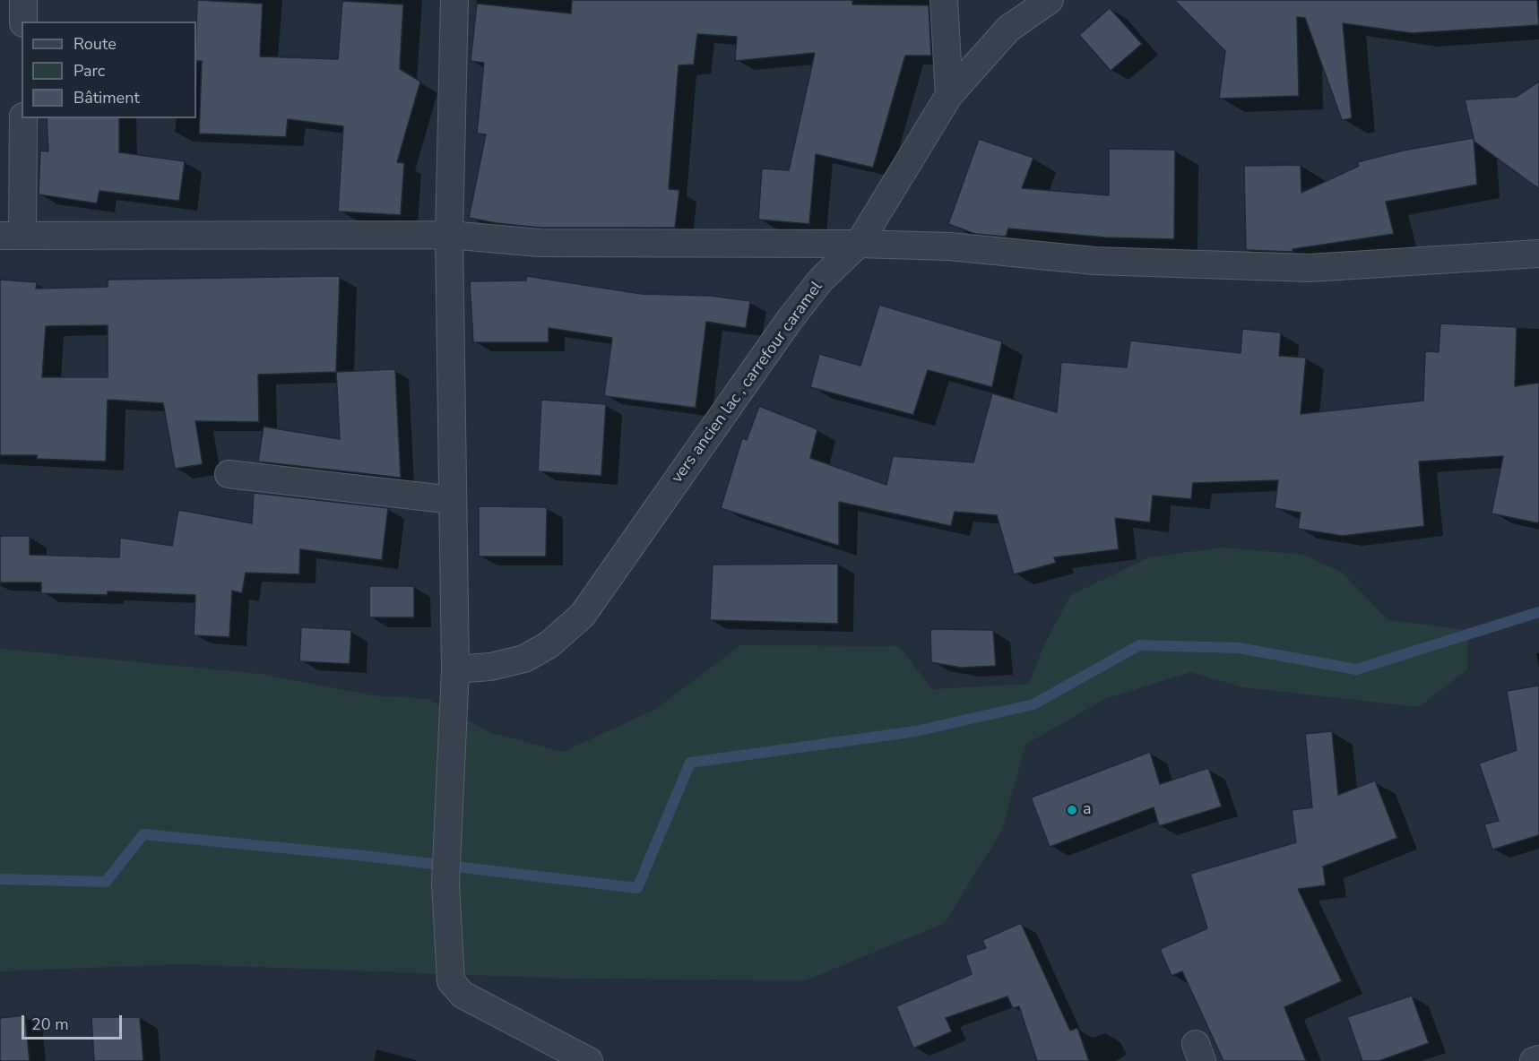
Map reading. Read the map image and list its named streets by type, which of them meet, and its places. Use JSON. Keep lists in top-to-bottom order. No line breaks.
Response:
{"streets":{"street":["vers ancien lac , carrefour caramel"]},"places":["a"],"legend":["Route","Parc","Bâtiment"],"scale_bar":"20 m"}
